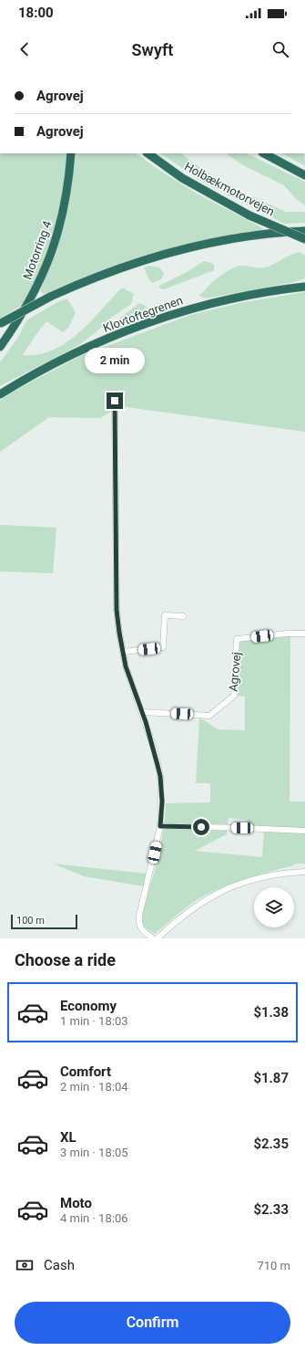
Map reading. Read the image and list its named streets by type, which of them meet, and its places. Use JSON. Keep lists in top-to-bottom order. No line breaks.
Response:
{"streets":{"highway":["Holbækmotorvejen","Motorring 4","Klovtoftegrenen"],"street":["Agrovej"]},"scale_bar":"100 m","page":{"status":"18:00","header":"Swyft","banner":["Agrovej","Agrovej"],"bubble":"2 min","scale":"100 m","heading":"Choose a ride","list":[{"name":"Economy","note":"1 min · 18:03","value":"$1.38"},{"name":"Comfort","note":"2 min · 18:04","value":"$1.87"},{"name":"XL","note":"3 min · 18:05","value":"$2.35"},{"name":"Moto","note":"4 min · 18:06","value":"$2.33"}],"pay":["Cash","710 m"],"buttons":"Confirm"}}
